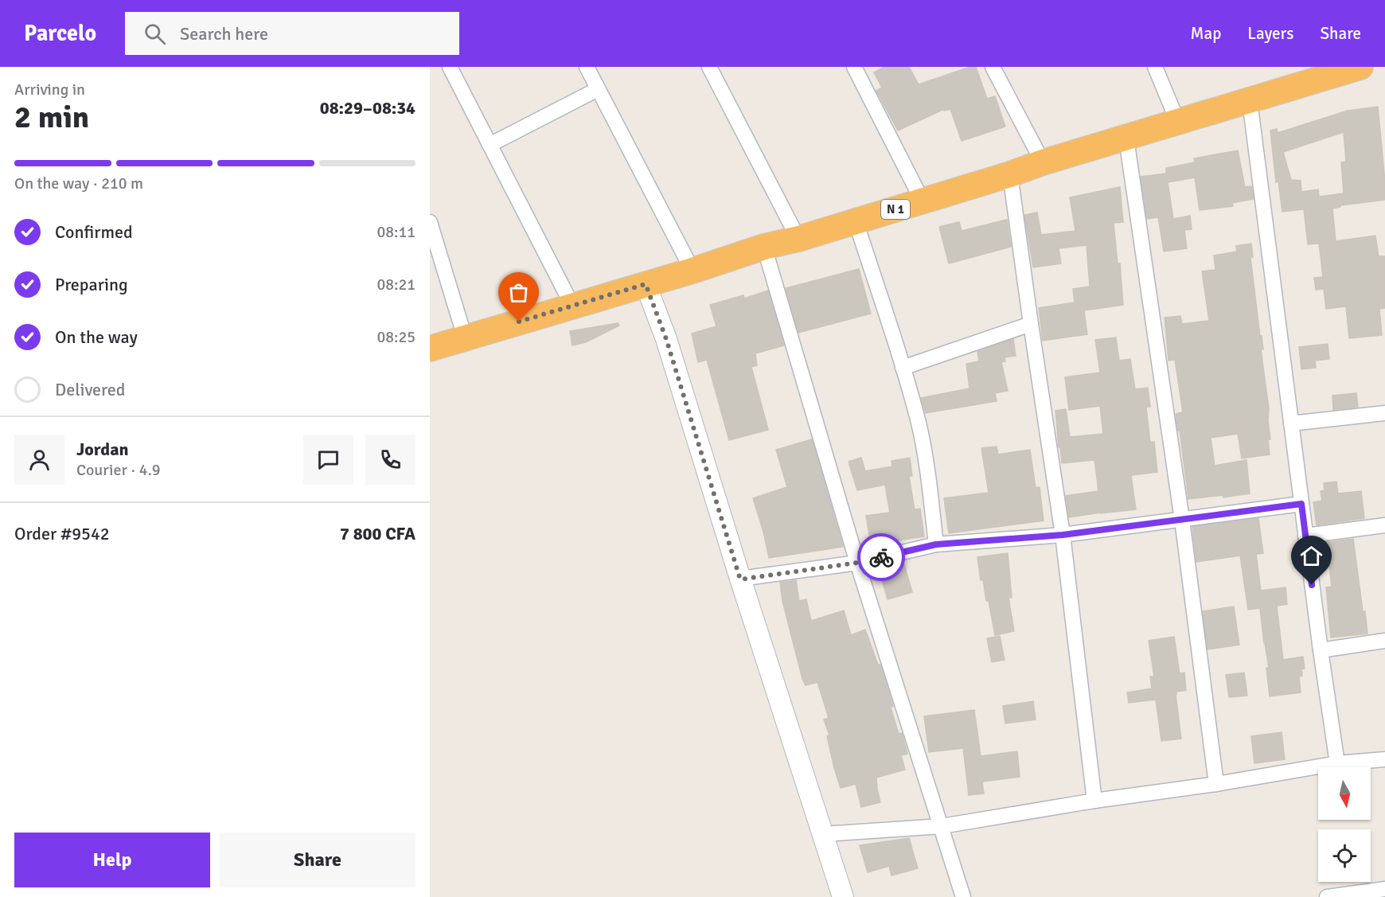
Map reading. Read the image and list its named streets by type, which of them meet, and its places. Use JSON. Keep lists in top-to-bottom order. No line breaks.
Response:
{"streets":{"highway":["N 1"]},"north":"bottom","page":{"header":"Parcelo","search":"Search here","nav":["Map","Layers","Share"],"heading":["2 min","Arriving in","08:29–08:34"],"panel":["Jordan","Courier · 4.9","Order #9542","7 800 CFA"],"bar":"On the way · 210 m","list":[["Confirmed","08:11"],["Preparing","08:21"],["On the way","08:25"],"Delivered"],"buttons":["Help","Share"]}}
